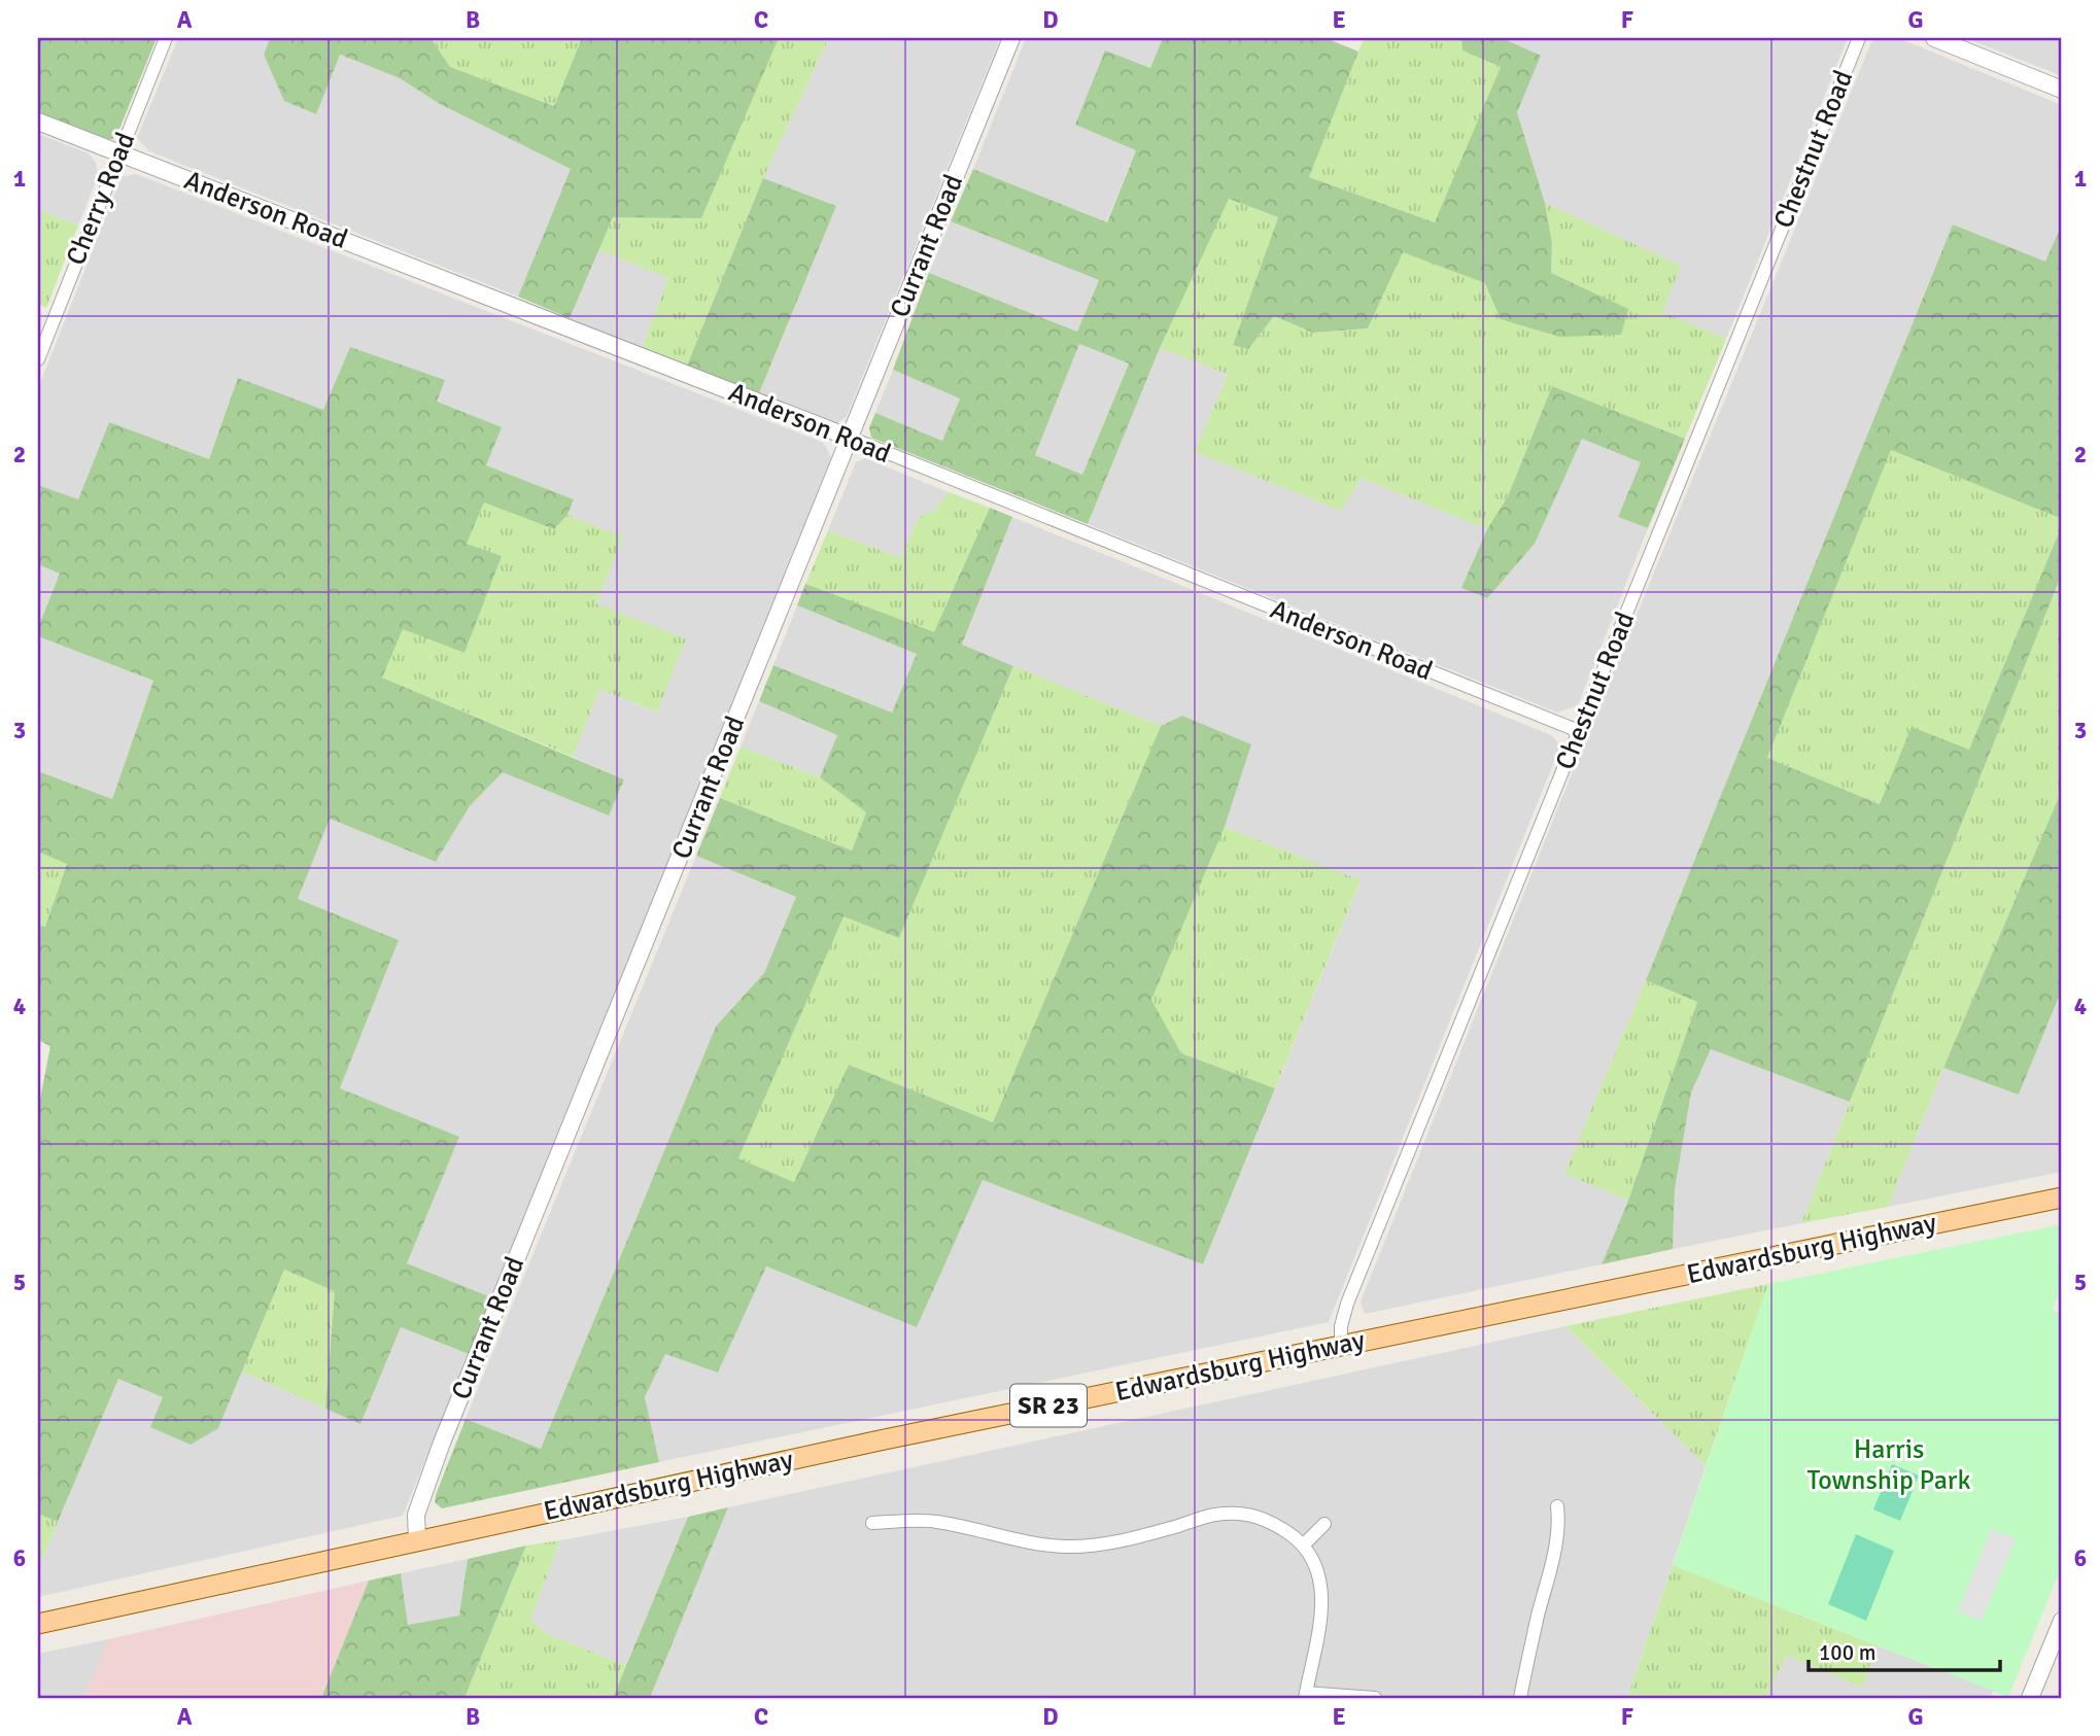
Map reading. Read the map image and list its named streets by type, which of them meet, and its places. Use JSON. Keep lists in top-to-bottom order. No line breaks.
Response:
{"streets":{"main road":["Edwardsburg Highway","SR 23"],"street":["Chestnut Road","Cherry Road","Anderson Road","Currant Road"]},"crossings":[["Chestnut Road","Anderson Road"],["Chestnut Road","Edwardsburg Highway"],["Cherry Road","Anderson Road"],["Anderson Road","Currant Road"],["Currant Road","Edwardsburg Highway"]],"parks":["Harris Township Park"],"scale_bar":"100 m","grid":{"columns":["A","B","C","D","E","F","G"],"rows":["1","2","3","4","5","6"]}}
